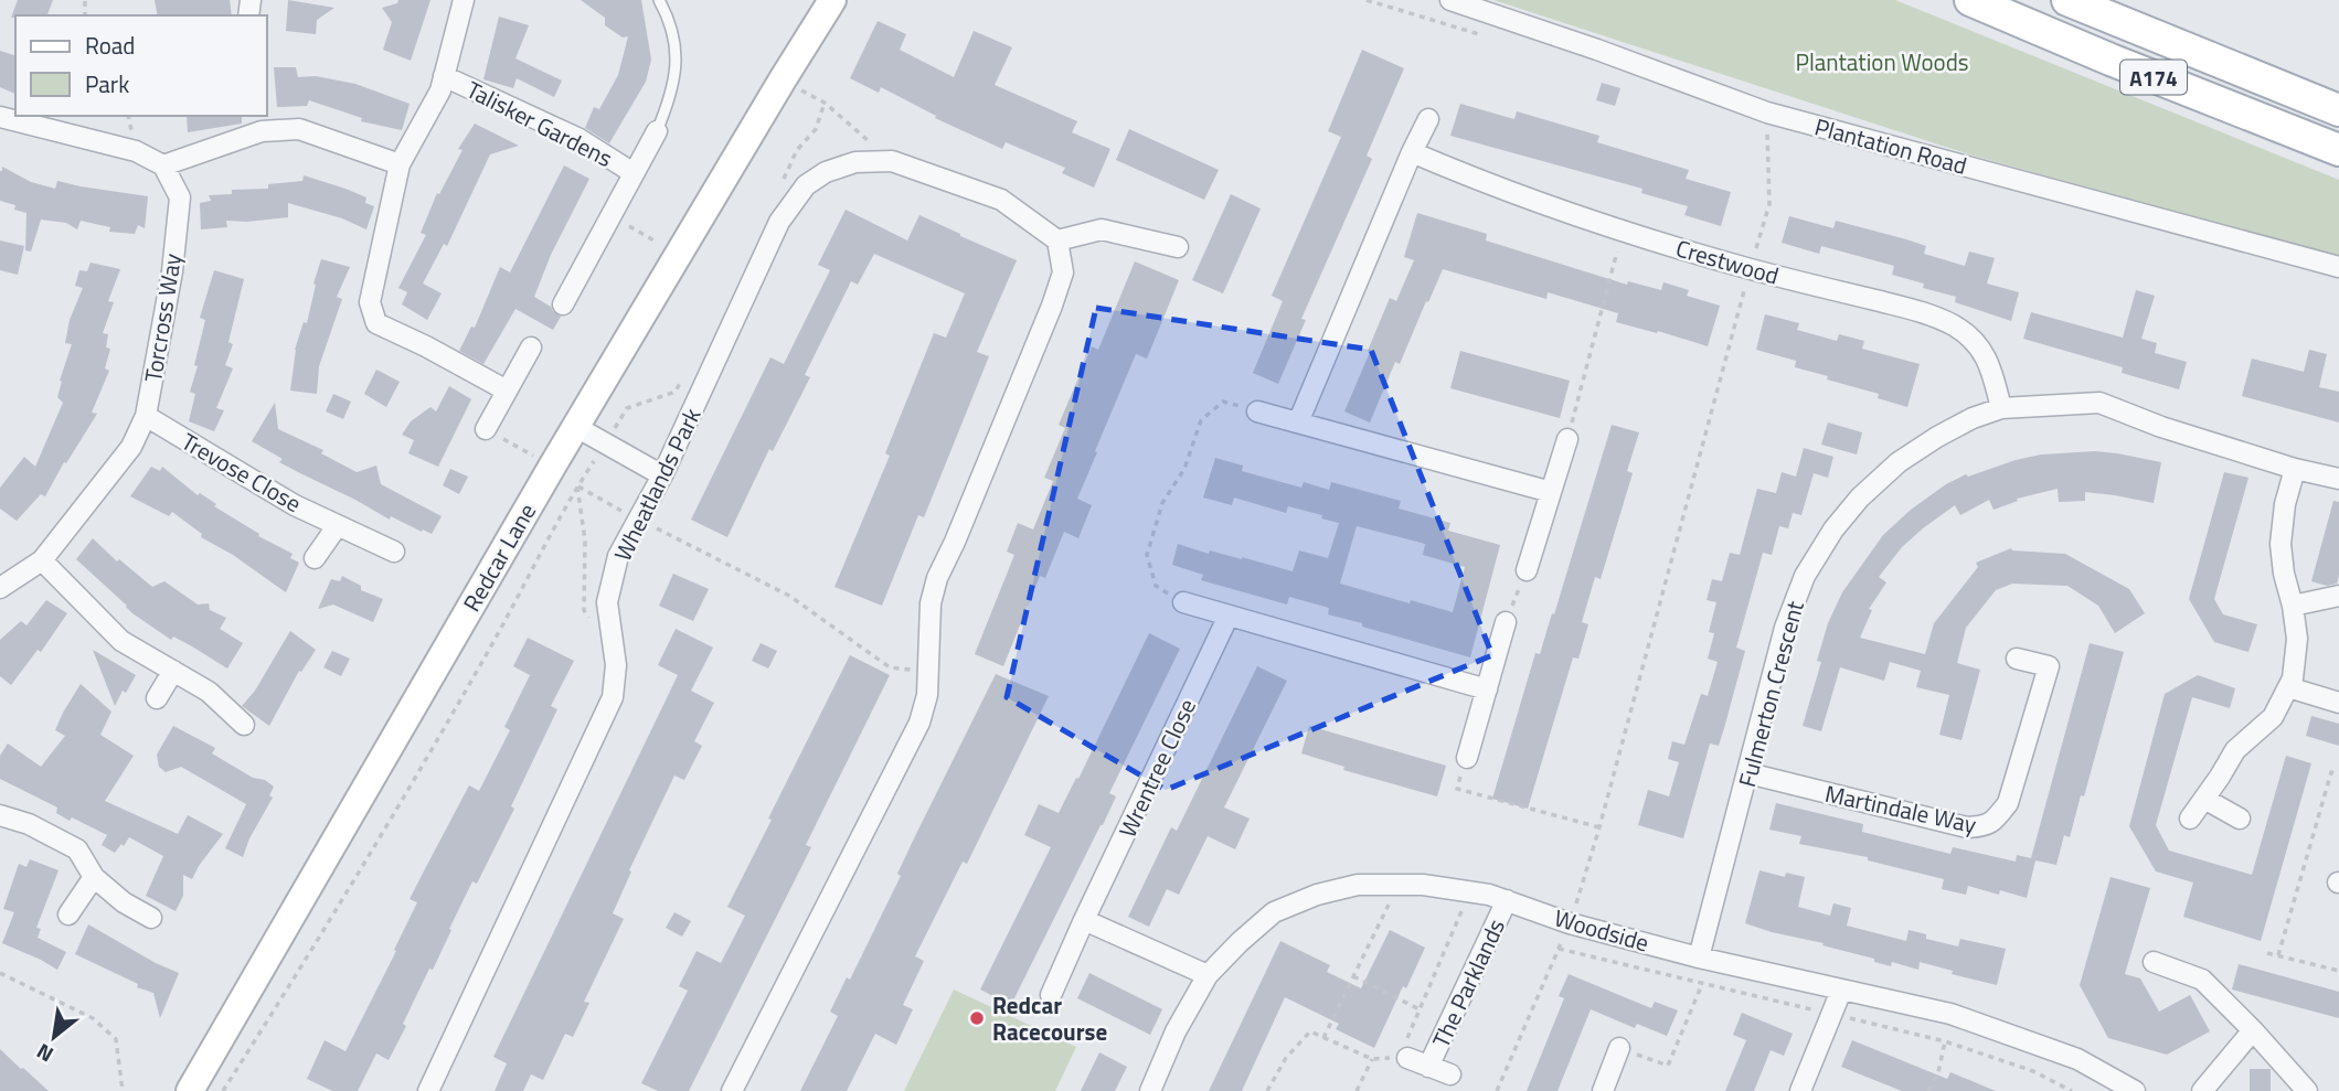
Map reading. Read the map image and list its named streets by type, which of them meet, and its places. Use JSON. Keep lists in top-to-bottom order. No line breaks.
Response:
{"streets":{"main road":["A174","Redcar Lane"],"street":["Talisker Gardens","Plantation Road","Crestwood","Torcross Way","Trevose Close","Wheatlands Park","Fulmerton Crescent","Wrentree Close","Martindale Way","Woodside","The Parklands"]},"crossings":[["Crestwood","Fulmerton Crescent"],["Torcross Way","Trevose Close"],["Fulmerton Crescent","Martindale Way"],["Fulmerton Crescent","Woodside"],["Woodside","The Parklands"]],"parks":["Plantation Woods"],"places":["Redcar Racecourse"],"legend":["Road","Park"],"north":"bottom left"}
